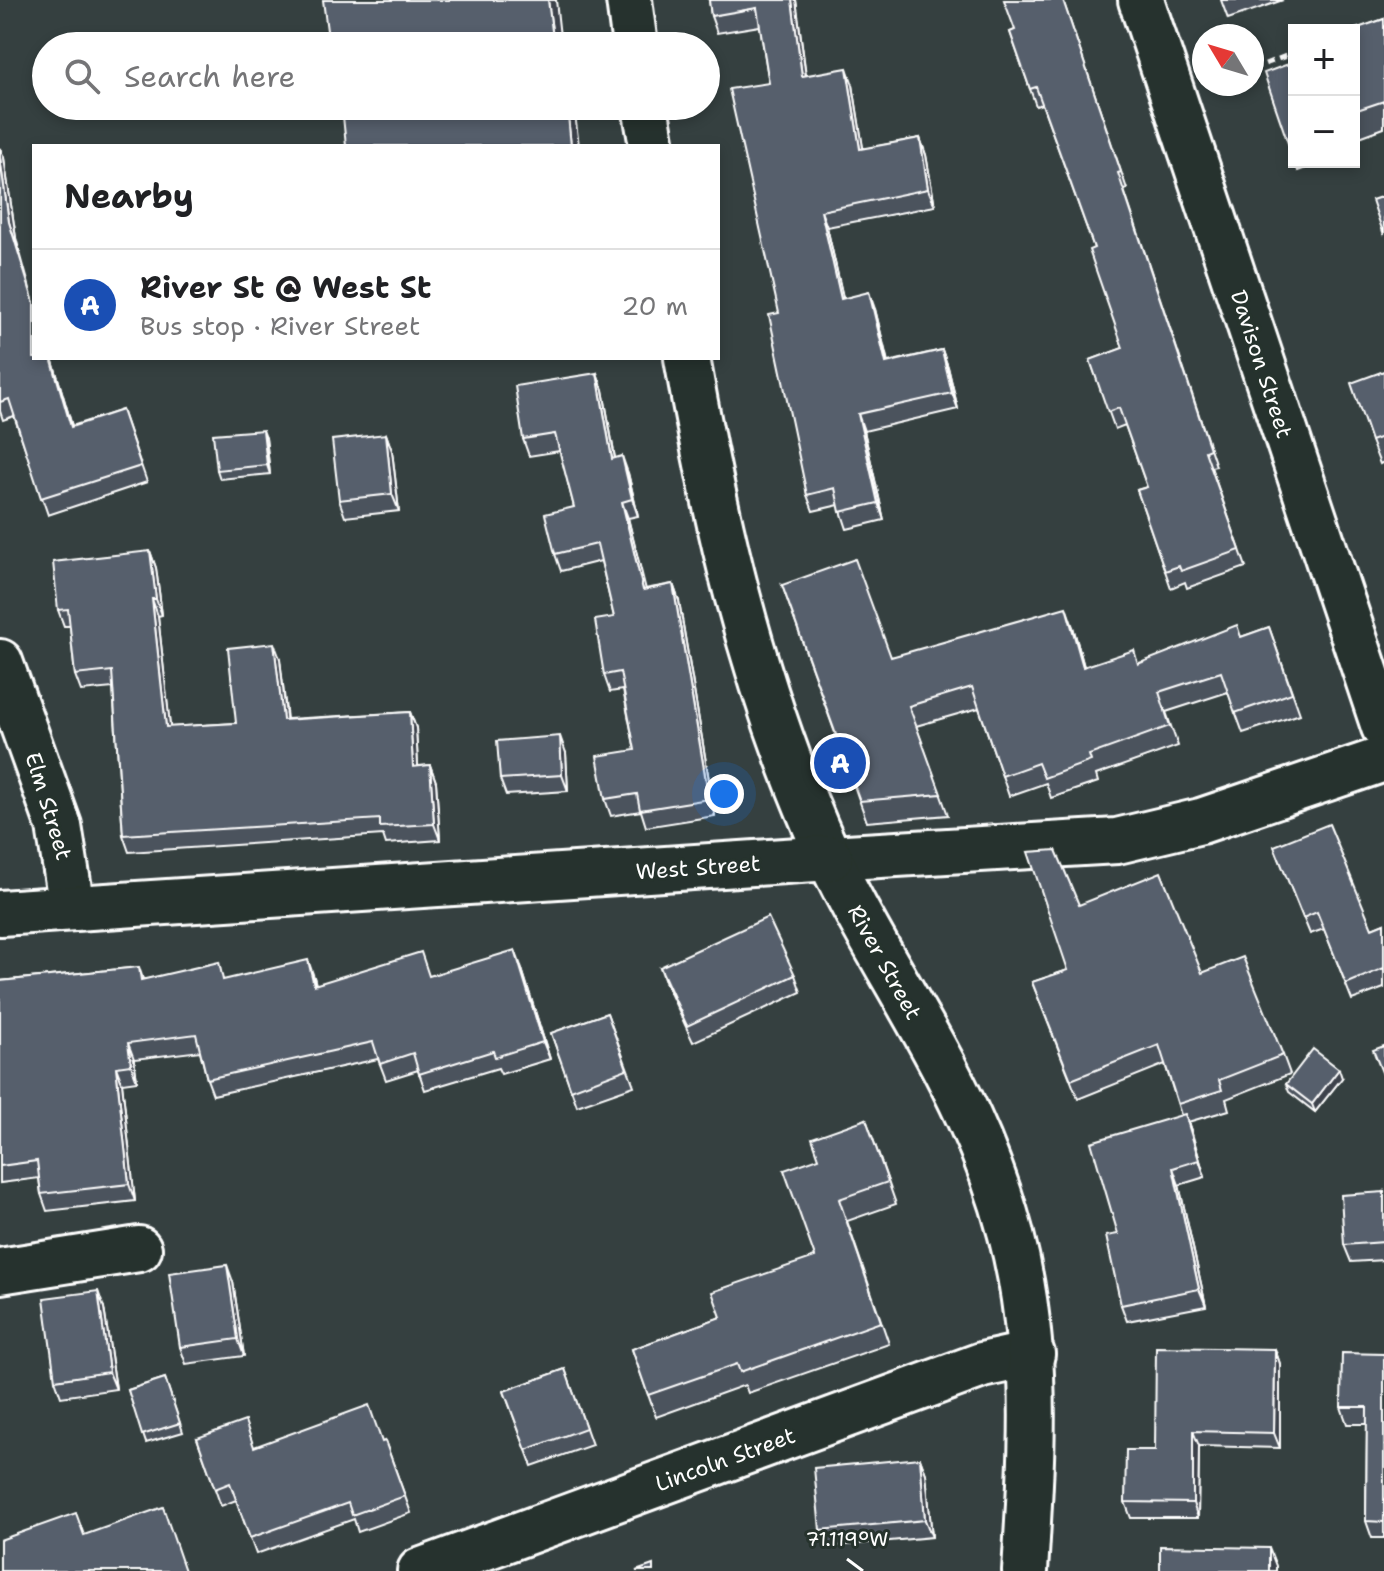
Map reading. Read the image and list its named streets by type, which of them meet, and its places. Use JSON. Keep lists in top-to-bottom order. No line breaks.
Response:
{"streets":{"street":["Davison Street","Elm Street","West Street","River Street","Lincoln Street"]},"crossings":[["Elm Street","West Street"],["West Street","River Street"],["River Street","Lincoln Street"]],"north":"top left","page":{"map_buttons":["+","−"],"search":"Search here","heading":"Nearby","list":[{"mark":"A","name":"River St @ West St","note":"Bus stop · River Street","value":"20 m"}],"pins":"A"},"coordinates":["71.119°W"]}
